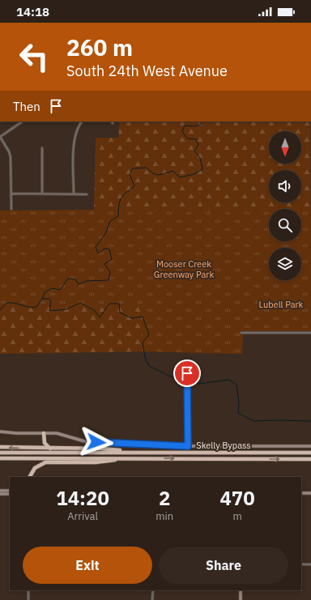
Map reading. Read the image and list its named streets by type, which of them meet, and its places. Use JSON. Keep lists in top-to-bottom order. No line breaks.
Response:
{"streets":{"highway":["Skelly Bypass"]},"parks":["Mooser Creek Greenway Park","Lubell Park"],"north":"bottom","page":{"status":"14:18","turn":["260 m","South 24th West Avenue"],"then":"Then","eta":["14:20","Arrival","2","min","470","m"],"buttons":["Exit","Share"]}}
